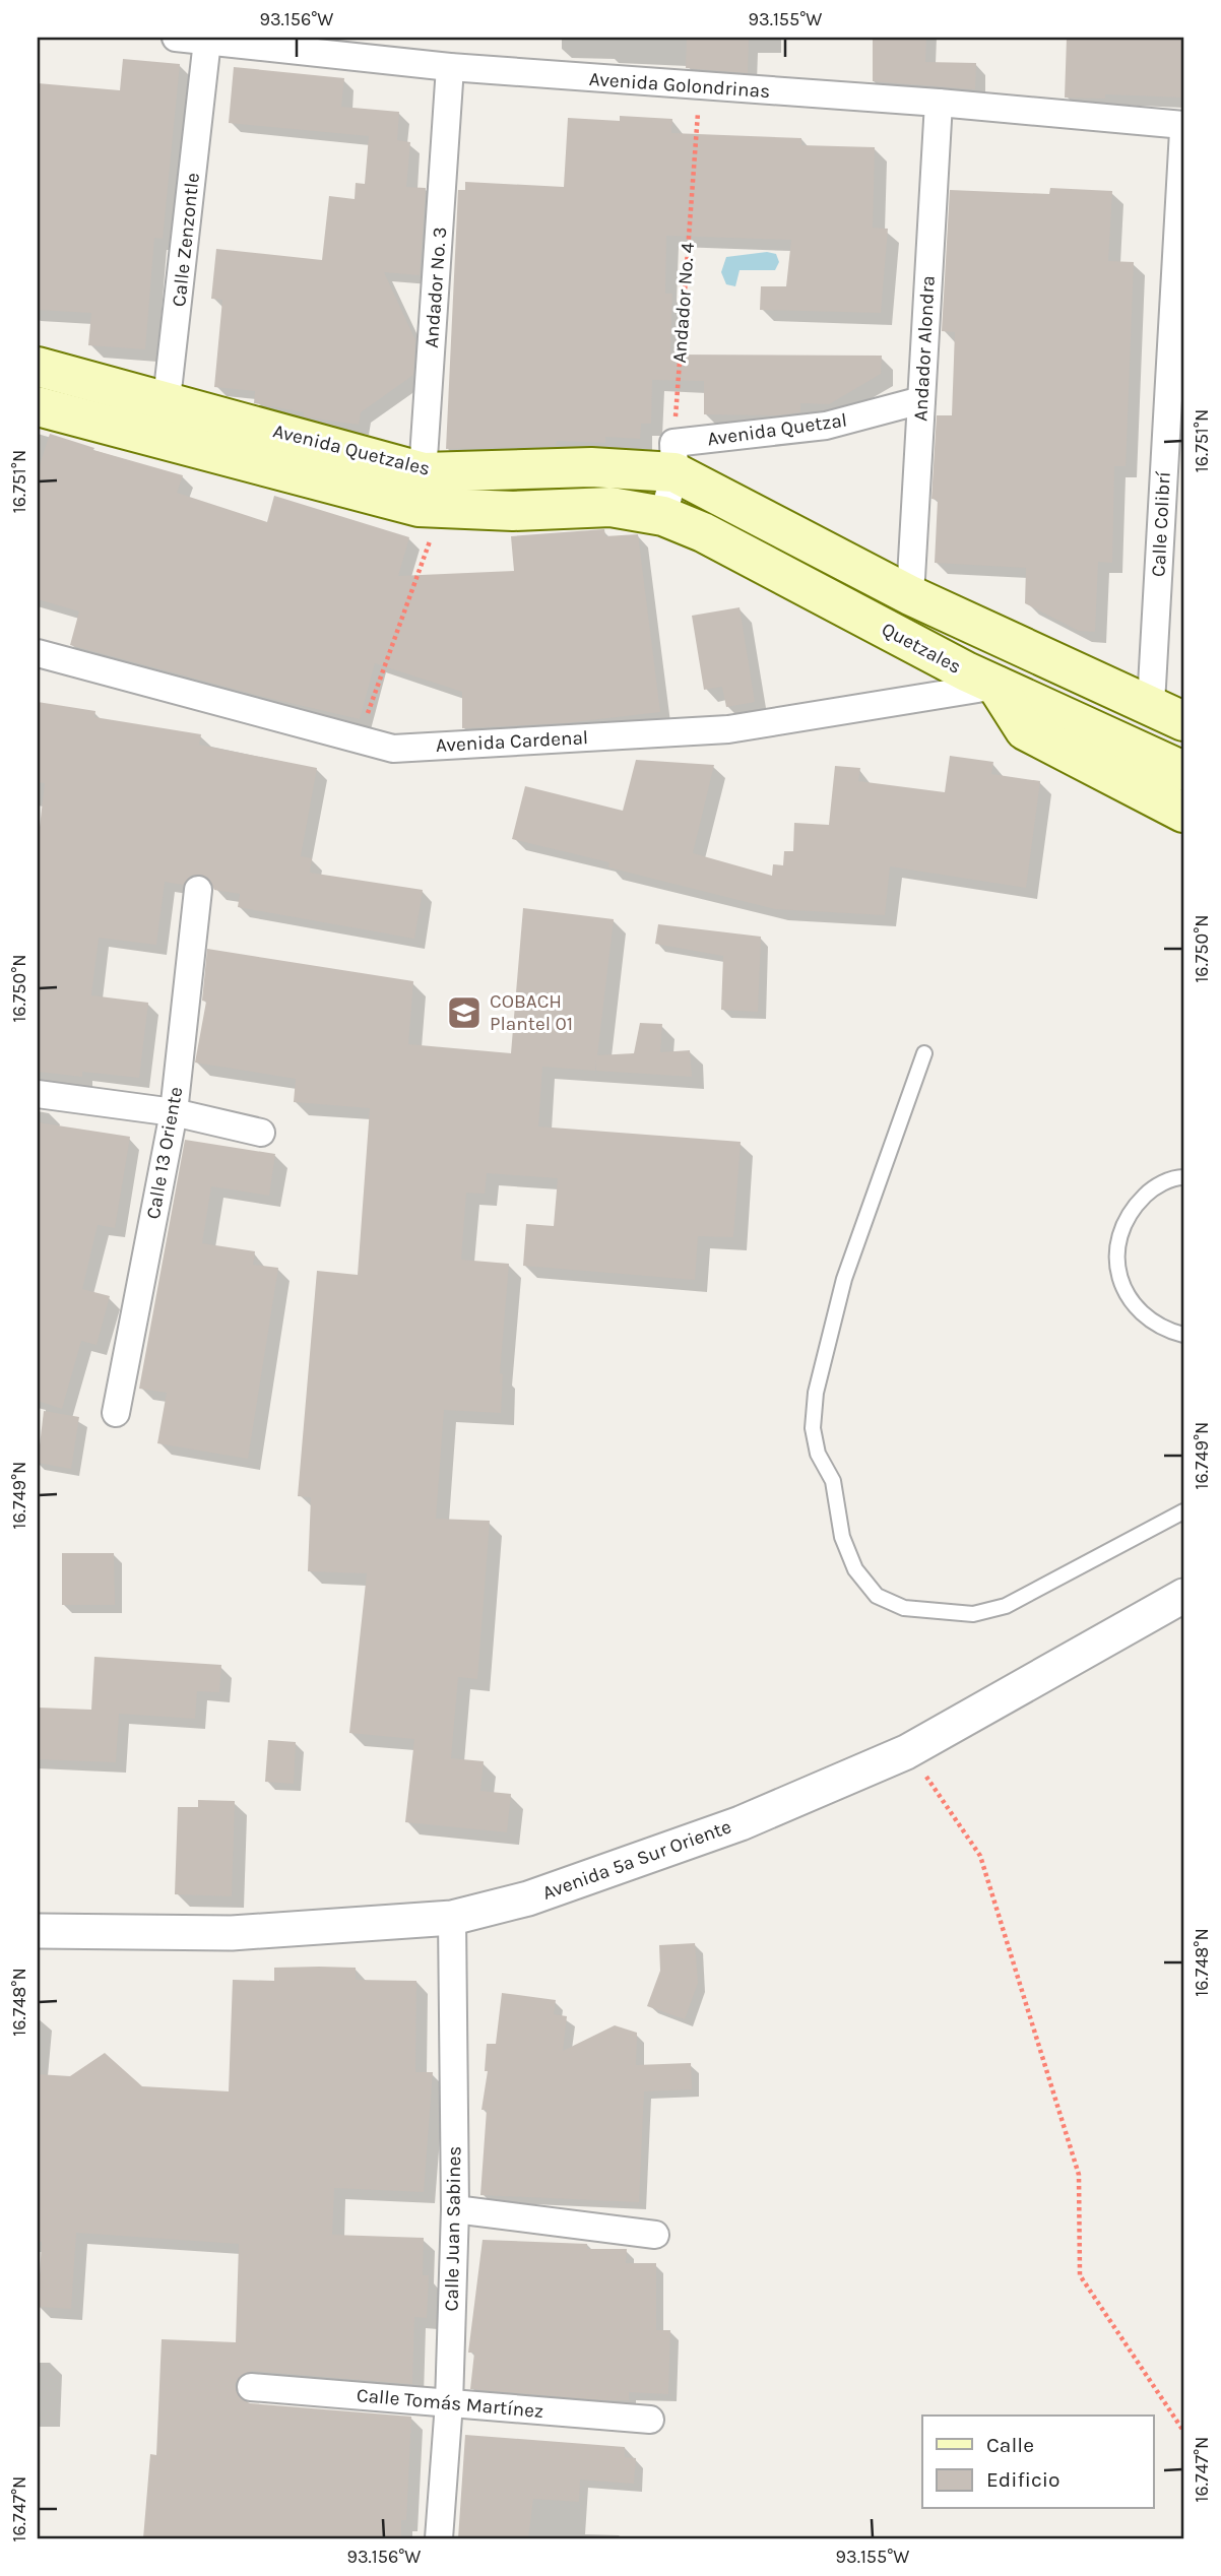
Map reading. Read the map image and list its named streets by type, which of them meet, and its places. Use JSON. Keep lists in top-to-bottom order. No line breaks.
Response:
{"streets":{"main road":["Avenida Quetzales","Quetzales"],"street":["Avenida Golondrinas","Calle Zenzontle","Andador No. 3","Andador Alondra","Avenida Quetzal","Calle Colibrí","Avenida Cardenal","Calle 13 Oriente","Avenida 5a Sur Oriente","Calle Juan Sabines","Calle Tomás Martínez"],"path":["Andador No. 4"]},"crossings":[["Avenida Golondrinas","Calle Zenzontle"],["Avenida Golondrinas","Andador No. 3"],["Avenida Golondrinas","Andador No. 4"],["Avenida Golondrinas","Andador Alondra"],["Calle Zenzontle","Avenida Quetzales"],["Andador No. 3","Avenida Quetzales"],["Andador No. 4","Avenida Quetzal"],["Andador No. 4","Avenida Quetzales"],["Andador Alondra","Avenida Quetzal"],["Avenida Quetzal","Avenida Quetzales"],["Avenida Quetzales","Quetzales"],["Quetzales","Avenida Cardenal"],["Avenida 5a Sur Oriente","Calle Juan Sabines"],["Calle Juan Sabines","Calle Tomás Martínez"]],"places":{"school or university":["COBACH Plantel 01"]},"legend":["Calle","Edificio"],"coordinates":["93.156°W","93.155°W","16.751°N","16.750°N","16.749°N","16.748°N","16.747°N"]}
